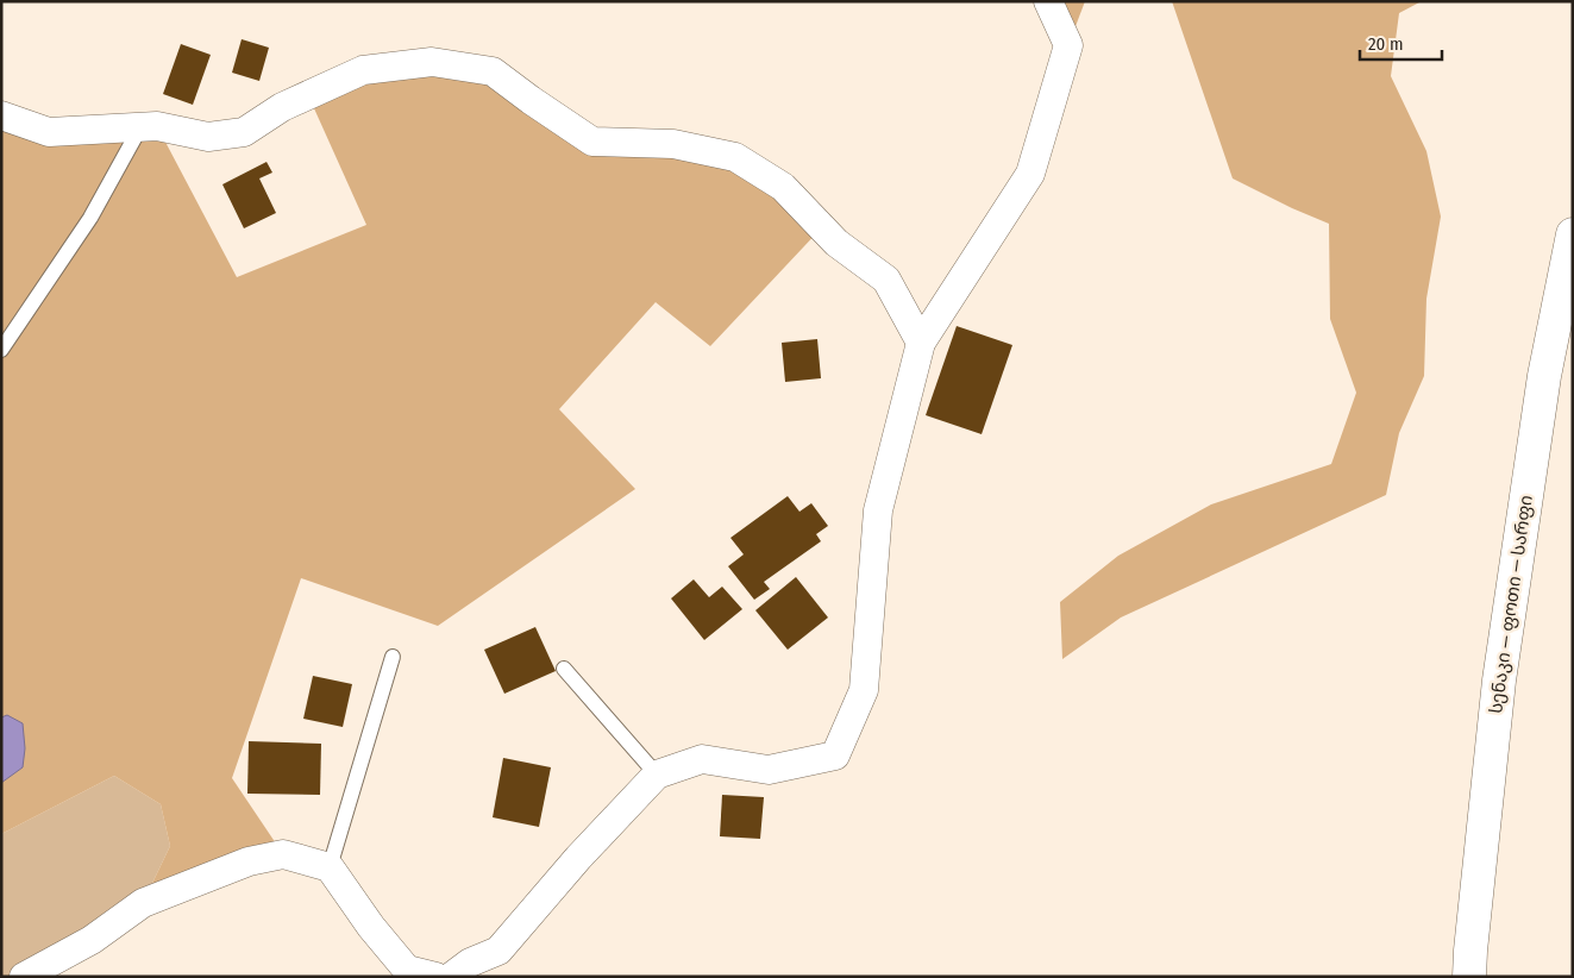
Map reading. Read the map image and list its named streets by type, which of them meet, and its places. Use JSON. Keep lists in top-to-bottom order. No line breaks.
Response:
{"streets":{"highway":["სენაკი — ფოთი — სარფი"]},"scale_bar":"20 m"}
